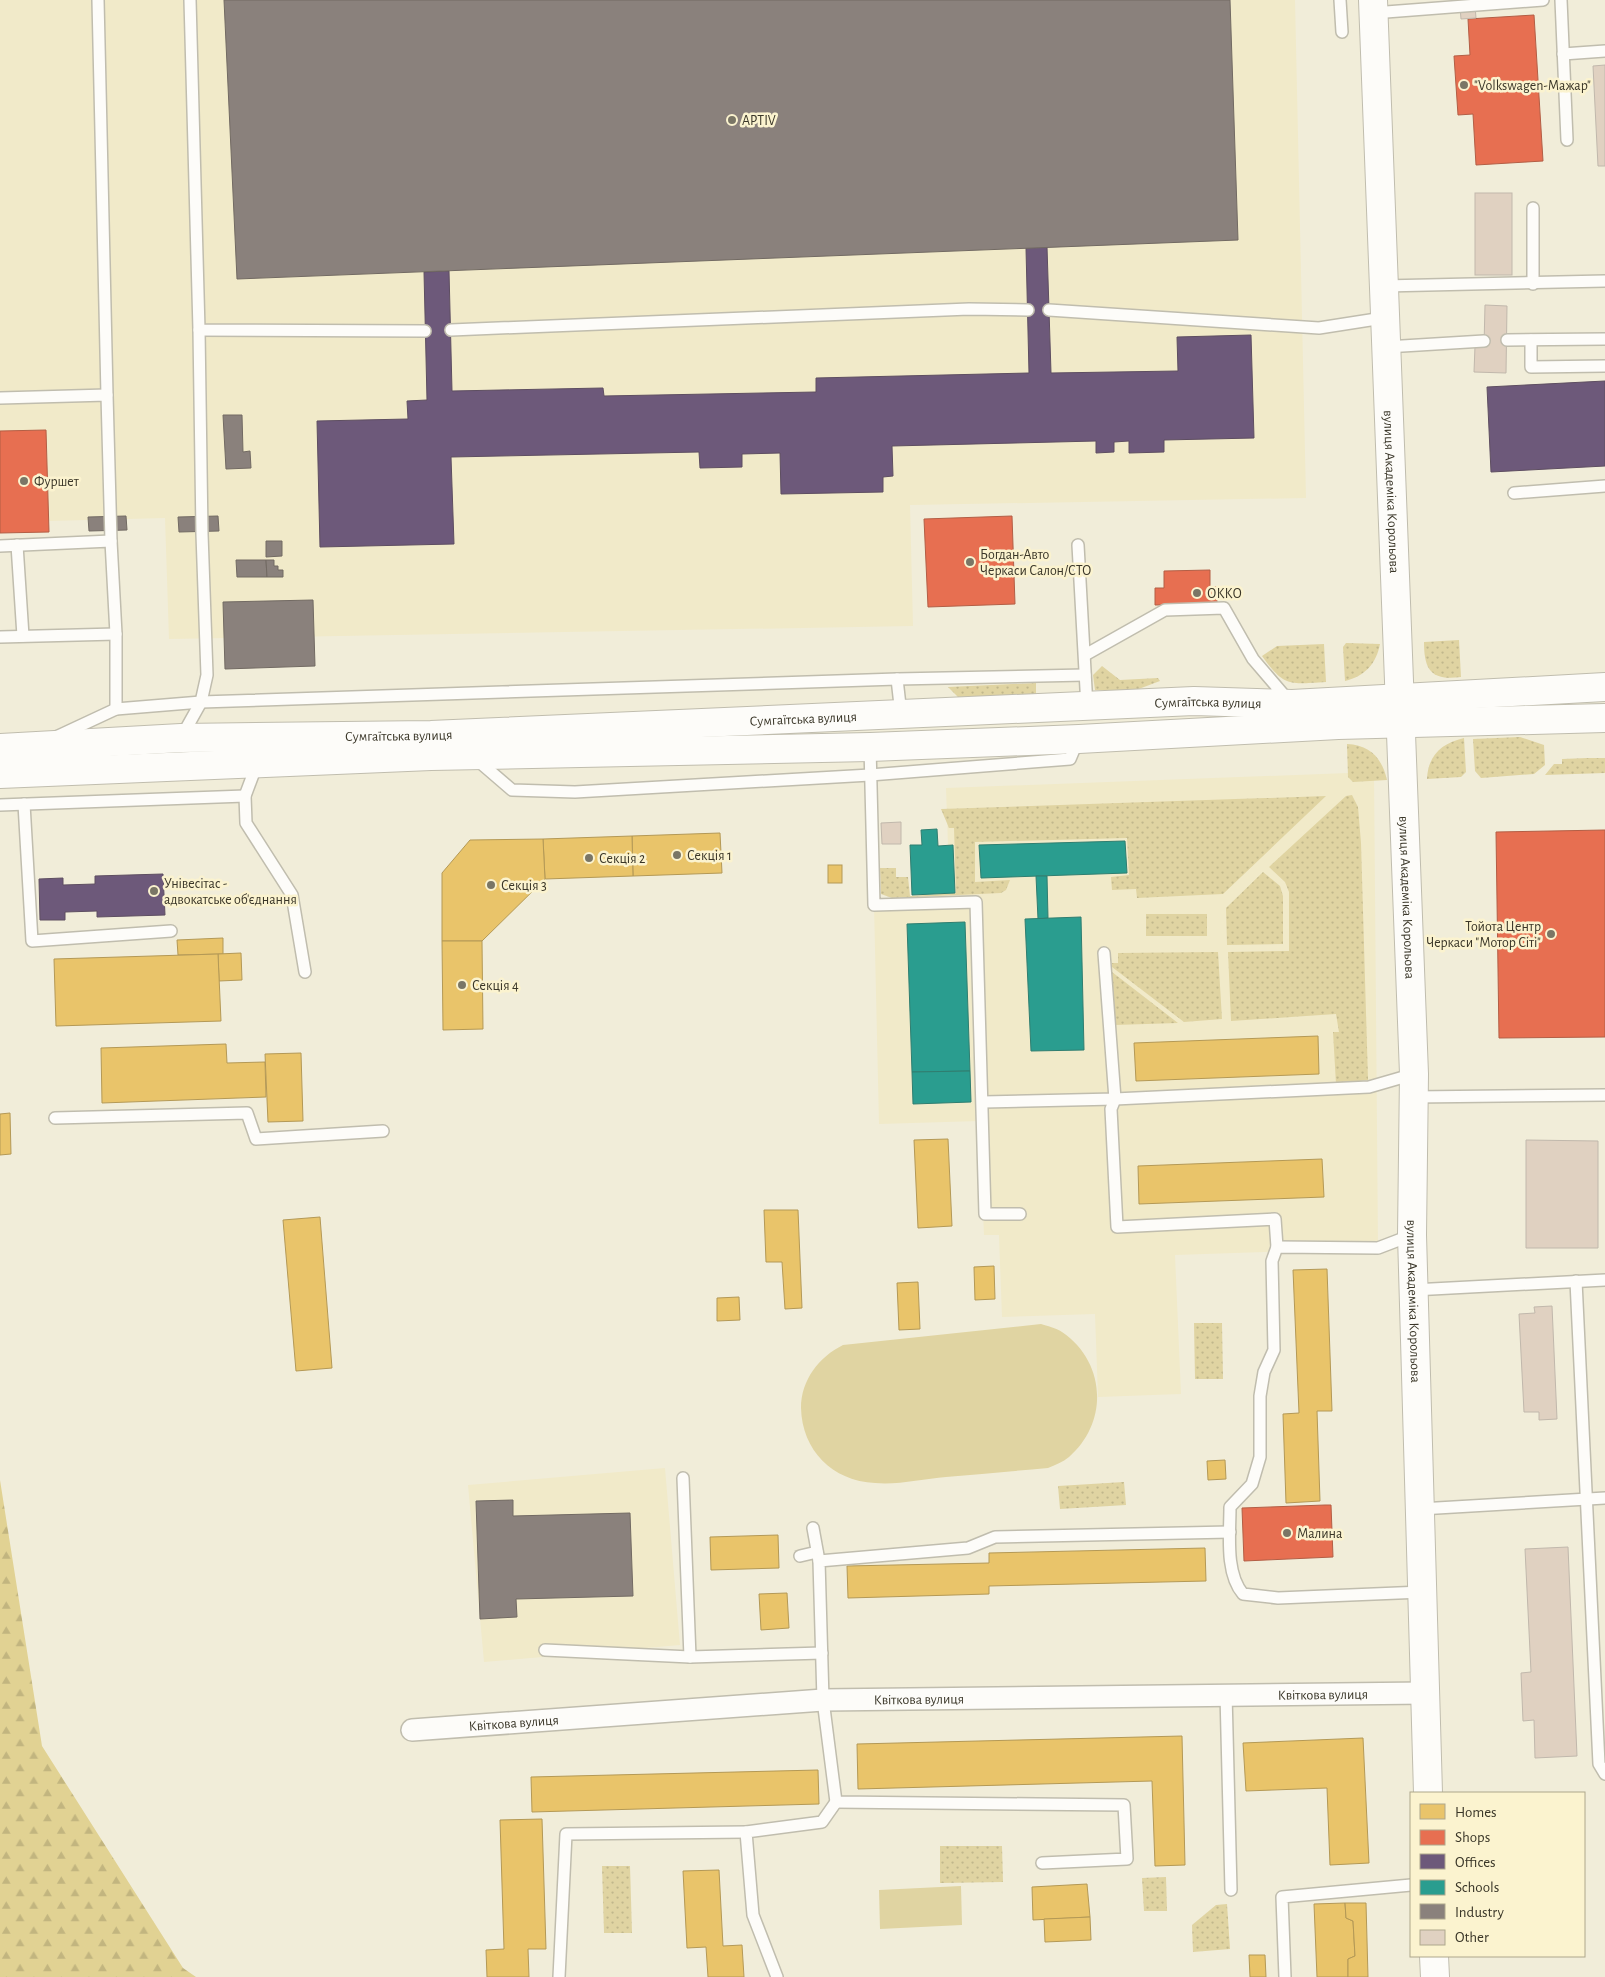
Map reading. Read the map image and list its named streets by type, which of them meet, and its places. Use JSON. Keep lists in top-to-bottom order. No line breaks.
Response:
{"streets":{"main road":["вулиця Академіка Корольова","Сумгаїтська вулиця"],"street":["Квіткова вулиця"]},"crossings":[["вулиця Академіка Корольова","Сумгаїтська вулиця"],["вулиця Академіка Корольова","Квіткова вулиця"]],"places":["\"Volkswagen-Мажар\"","APTIV","Фуршет","Богдан-Авто Черкаси Салон/СТО","ОККО","Секція 1","Секція 2","Секція 3","Унівесітас - адвокатське об'єднання","Тойота Центр Черкаси \"Мотор Сіті\"","Секція 4","Малина"],"legend":["Homes","Shops","Offices","Schools","Industry","Other"]}
